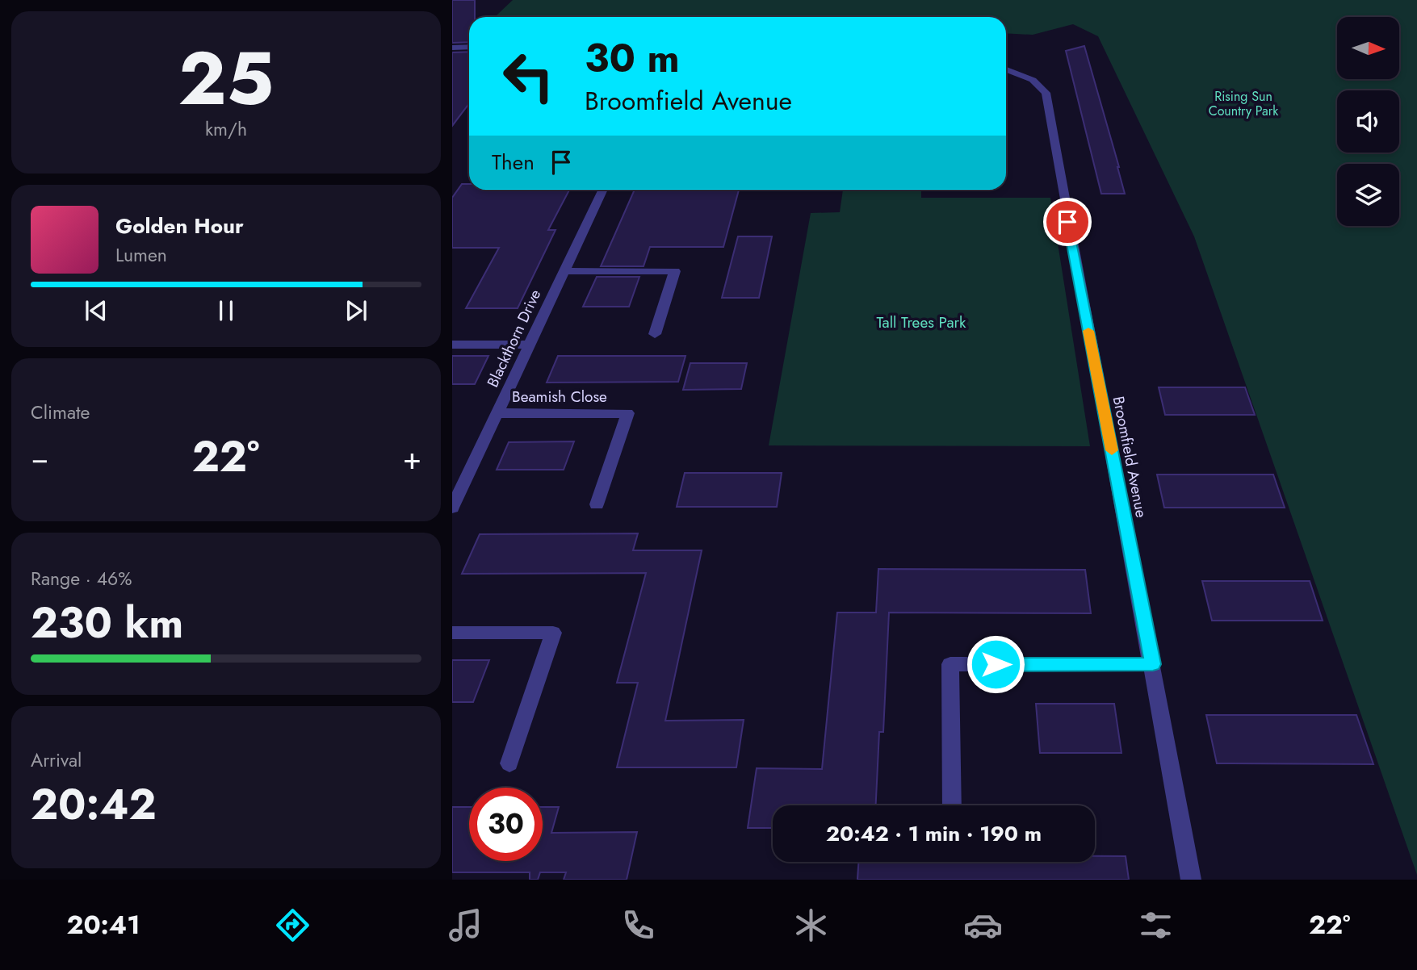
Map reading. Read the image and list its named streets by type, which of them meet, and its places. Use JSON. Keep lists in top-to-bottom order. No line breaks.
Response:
{"streets":{"street":["Blackthorn Drive","Beamish Close","Broomfield Avenue"]},"crossings":[["Blackthorn Drive","Beamish Close"]],"parks":["Rising Sun Country Park","Tall Trees Park"],"north":"right","page":{"tile":[["25","km/h"],"Climate",["Range · 46%","230 km"],["Arrival","20:42"]],"turn":["30 m","Broomfield Avenue"],"then":"Then","song":["Golden Hour","Lumen"],"heat":["−","22°","+"],"limit":"30","trip":"20:42 · 1 min · 190 m","tabs":["20:41","22°"]}}
